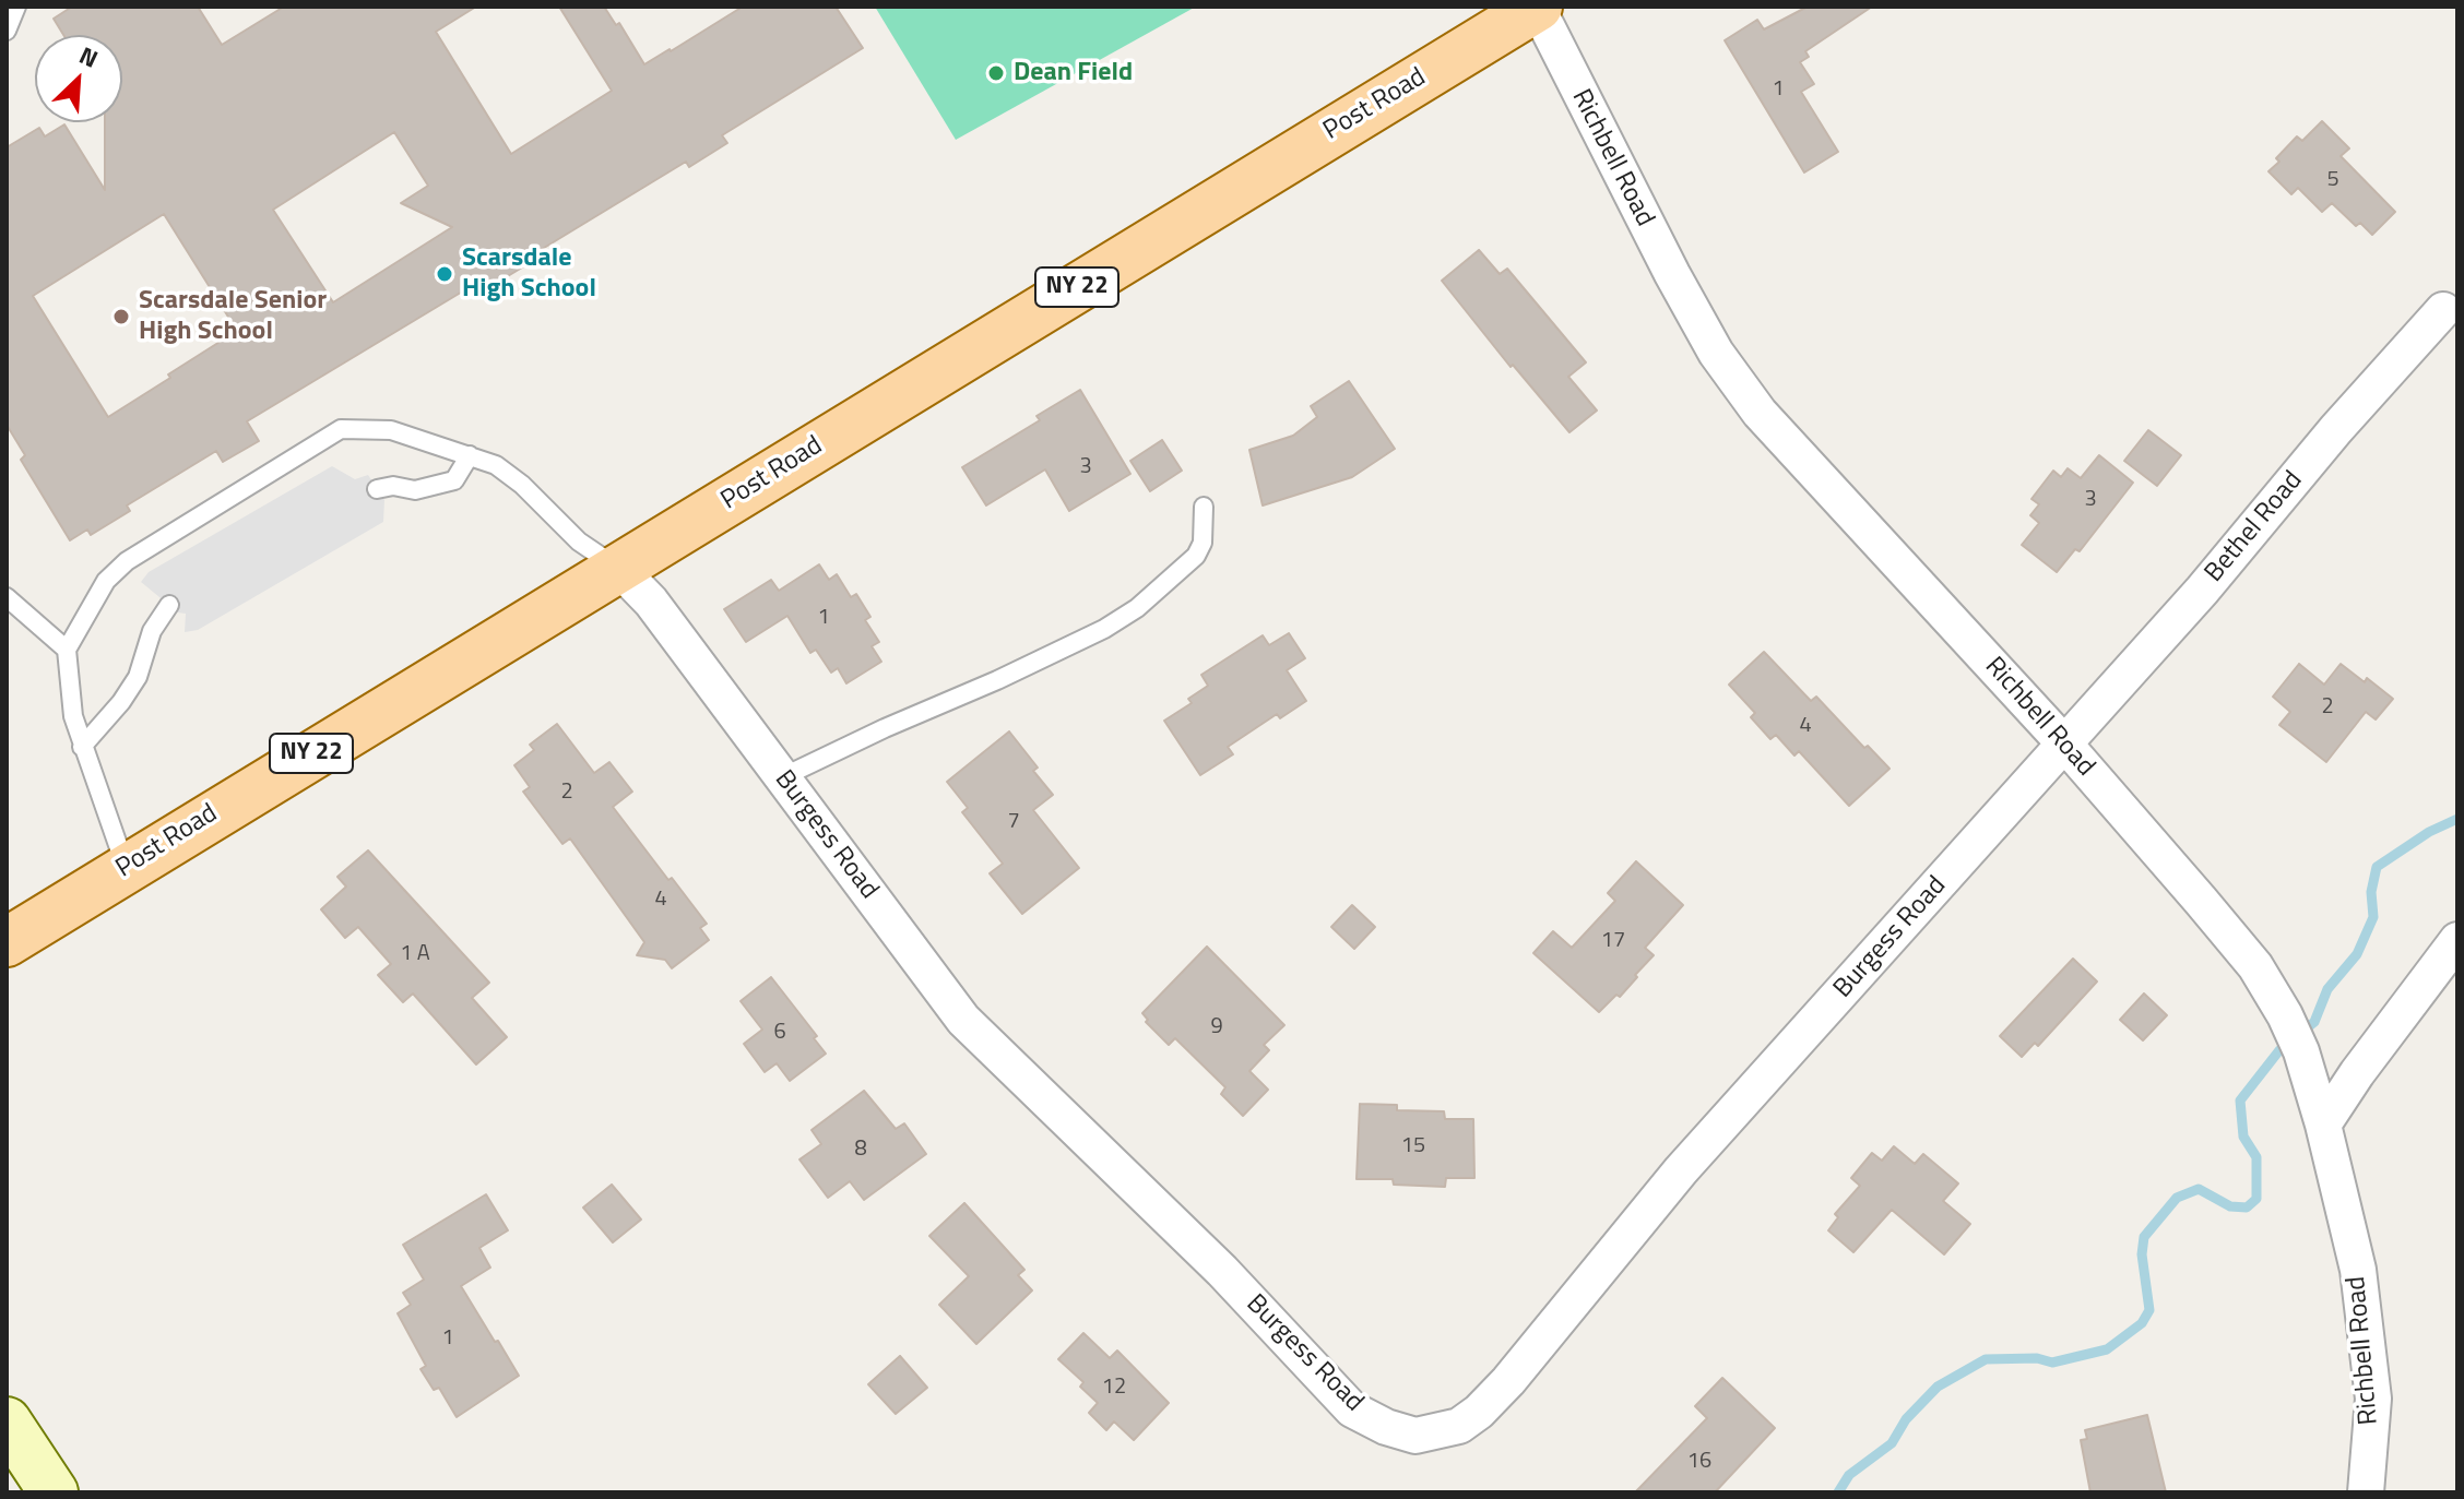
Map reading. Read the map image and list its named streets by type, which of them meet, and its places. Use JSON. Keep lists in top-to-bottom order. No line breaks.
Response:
{"streets":{"main road":["Post Road","NY 22"],"street":["Richbell Road","Bethel Road","Burgess Road"]},"crossings":[["Post Road","Richbell Road"],["Post Road","Burgess Road"],["Richbell Road","Bethel Road"],["Richbell Road","Burgess Road"],["Bethel Road","Burgess Road"]],"places":["Dean Field","Scarsdale High School","Scarsdale Senior High School"],"house_numbers":["1","5","3","3","1","2","4","2","7","4","17","1 A","9","6","15","8","1","12","16"],"north":"top right"}
